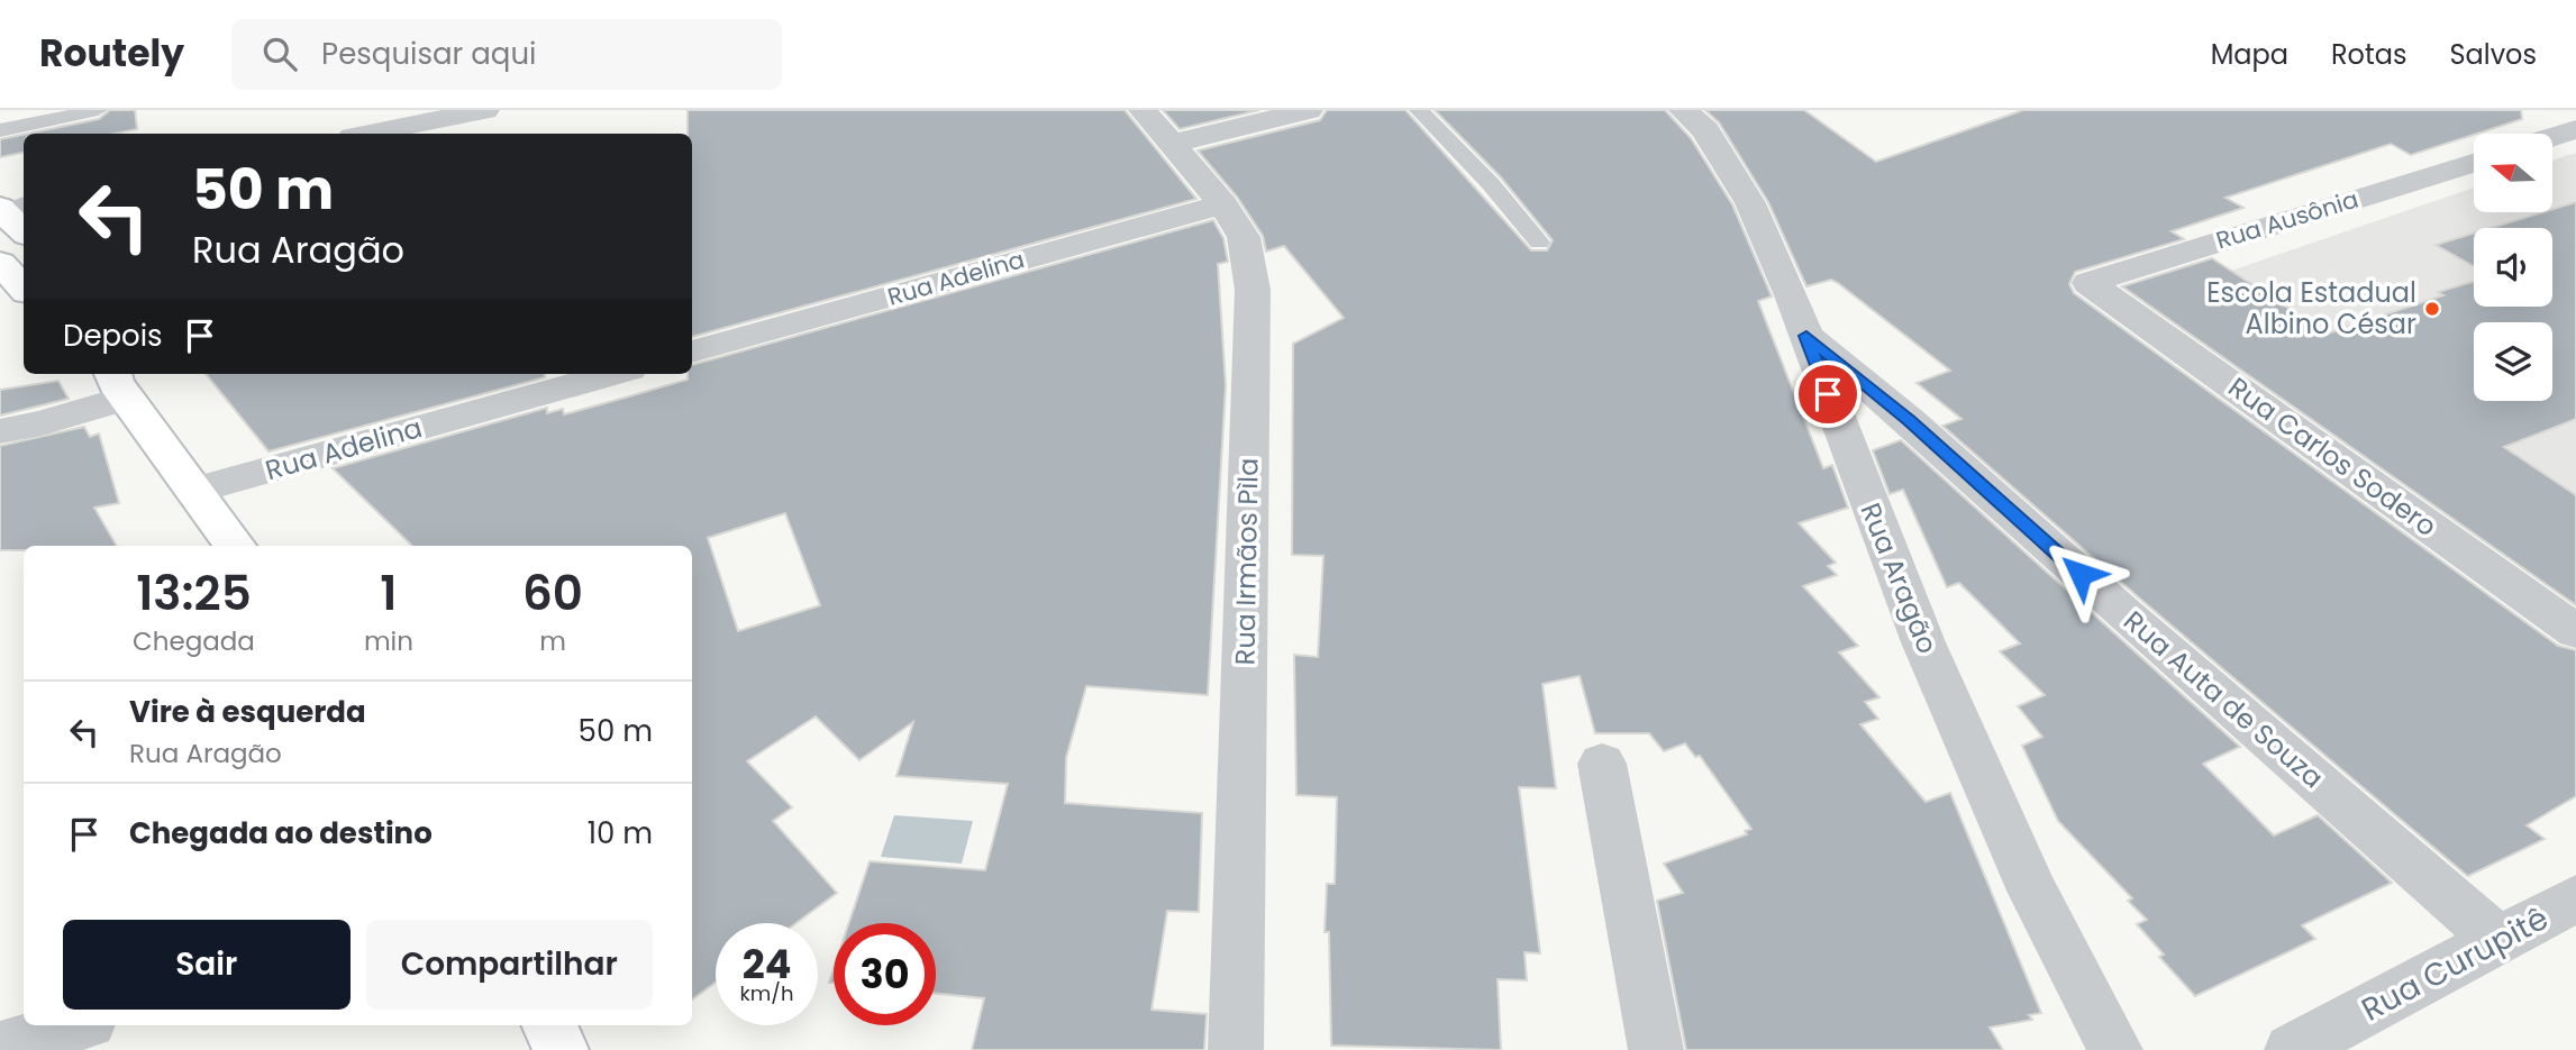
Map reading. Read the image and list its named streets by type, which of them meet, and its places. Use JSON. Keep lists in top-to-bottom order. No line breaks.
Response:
{"streets":{"street":["Rua Ausônia","Rua Adelina","Rua Carlos Sodero","Rua Irmãos Pìla","Rua Aragão","Rua Auta de Souza","Rua Curupitê"]},"crossings":[["Rua Ausônia","Rua Carlos Sodero"],["Rua Adelina","Rua Irmãos Pìla"],["Rua Aragão","Rua Auta de Souza"],["Rua Auta de Souza","Rua Curupitê"]],"places":["Escola Estadual Albino César"],"north":"left","page":{"header":"Routely","search":"Pesquisar aqui","nav":["Mapa","Rotas","Salvos"],"turn":["50 m","Rua Aragão"],"then":"Depois","eta":["13:25","Chegada","1","min","60","m"],"list":[{"name":"Vire à esquerda","note":"Rua Aragão","value":"50 m"},{"name":"Chegada ao destino","value":"10 m"}],"buttons":["Sair","Compartilhar"],"speed":"24 km/h","limit":"30"}}
